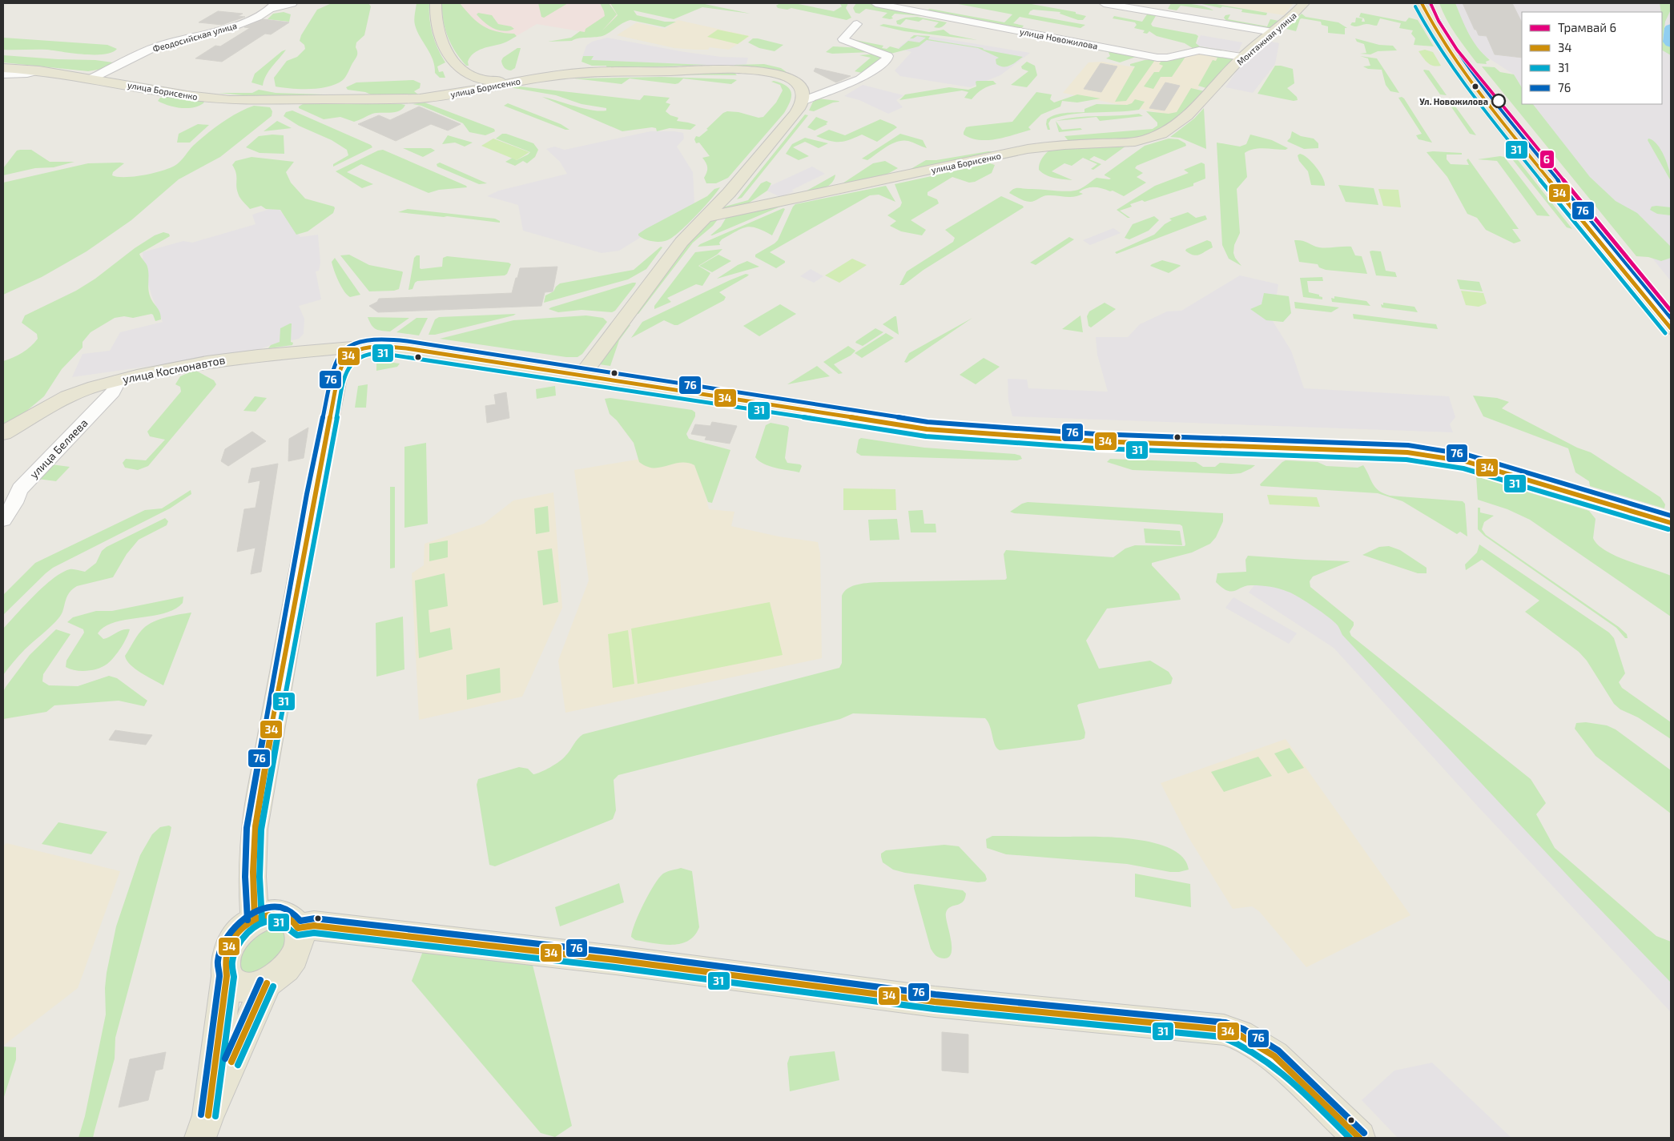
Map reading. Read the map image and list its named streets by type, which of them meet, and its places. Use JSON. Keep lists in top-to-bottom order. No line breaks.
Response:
{"streets":{"main road":["Монтажная улица","улица Борисенко","улица Космонавтов"],"street":["Феодосийская улица","улица Новожилова","улица Беляева"]},"crossings":[["Феодосийская улица","улица Борисенко"],["улица Новожилова","Монтажная улица"],["Монтажная улица","улица Борисенко"],["улица Космонавтов","улица Беляева"]],"places":["Ул. Новожилова"],"lines":["tram line 6","transit line 34","transit line 76","transit line 31"],"legend":["Трамвай 6","34","31","76"]}
